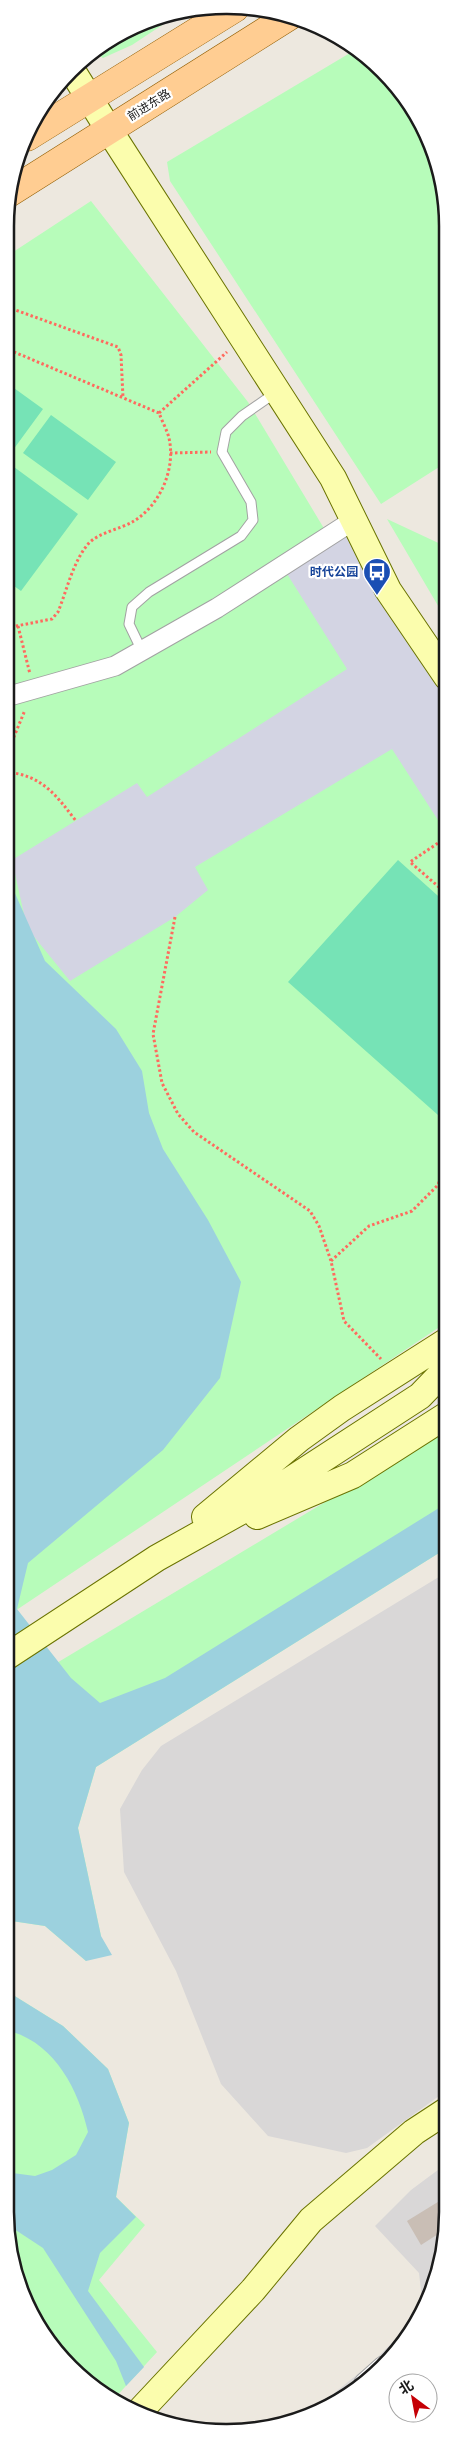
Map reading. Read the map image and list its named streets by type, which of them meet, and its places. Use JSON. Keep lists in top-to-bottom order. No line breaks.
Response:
{"streets":{"main road":["前进东路"]},"places":{"bus stop":["时代公园"]},"north":"top left"}
